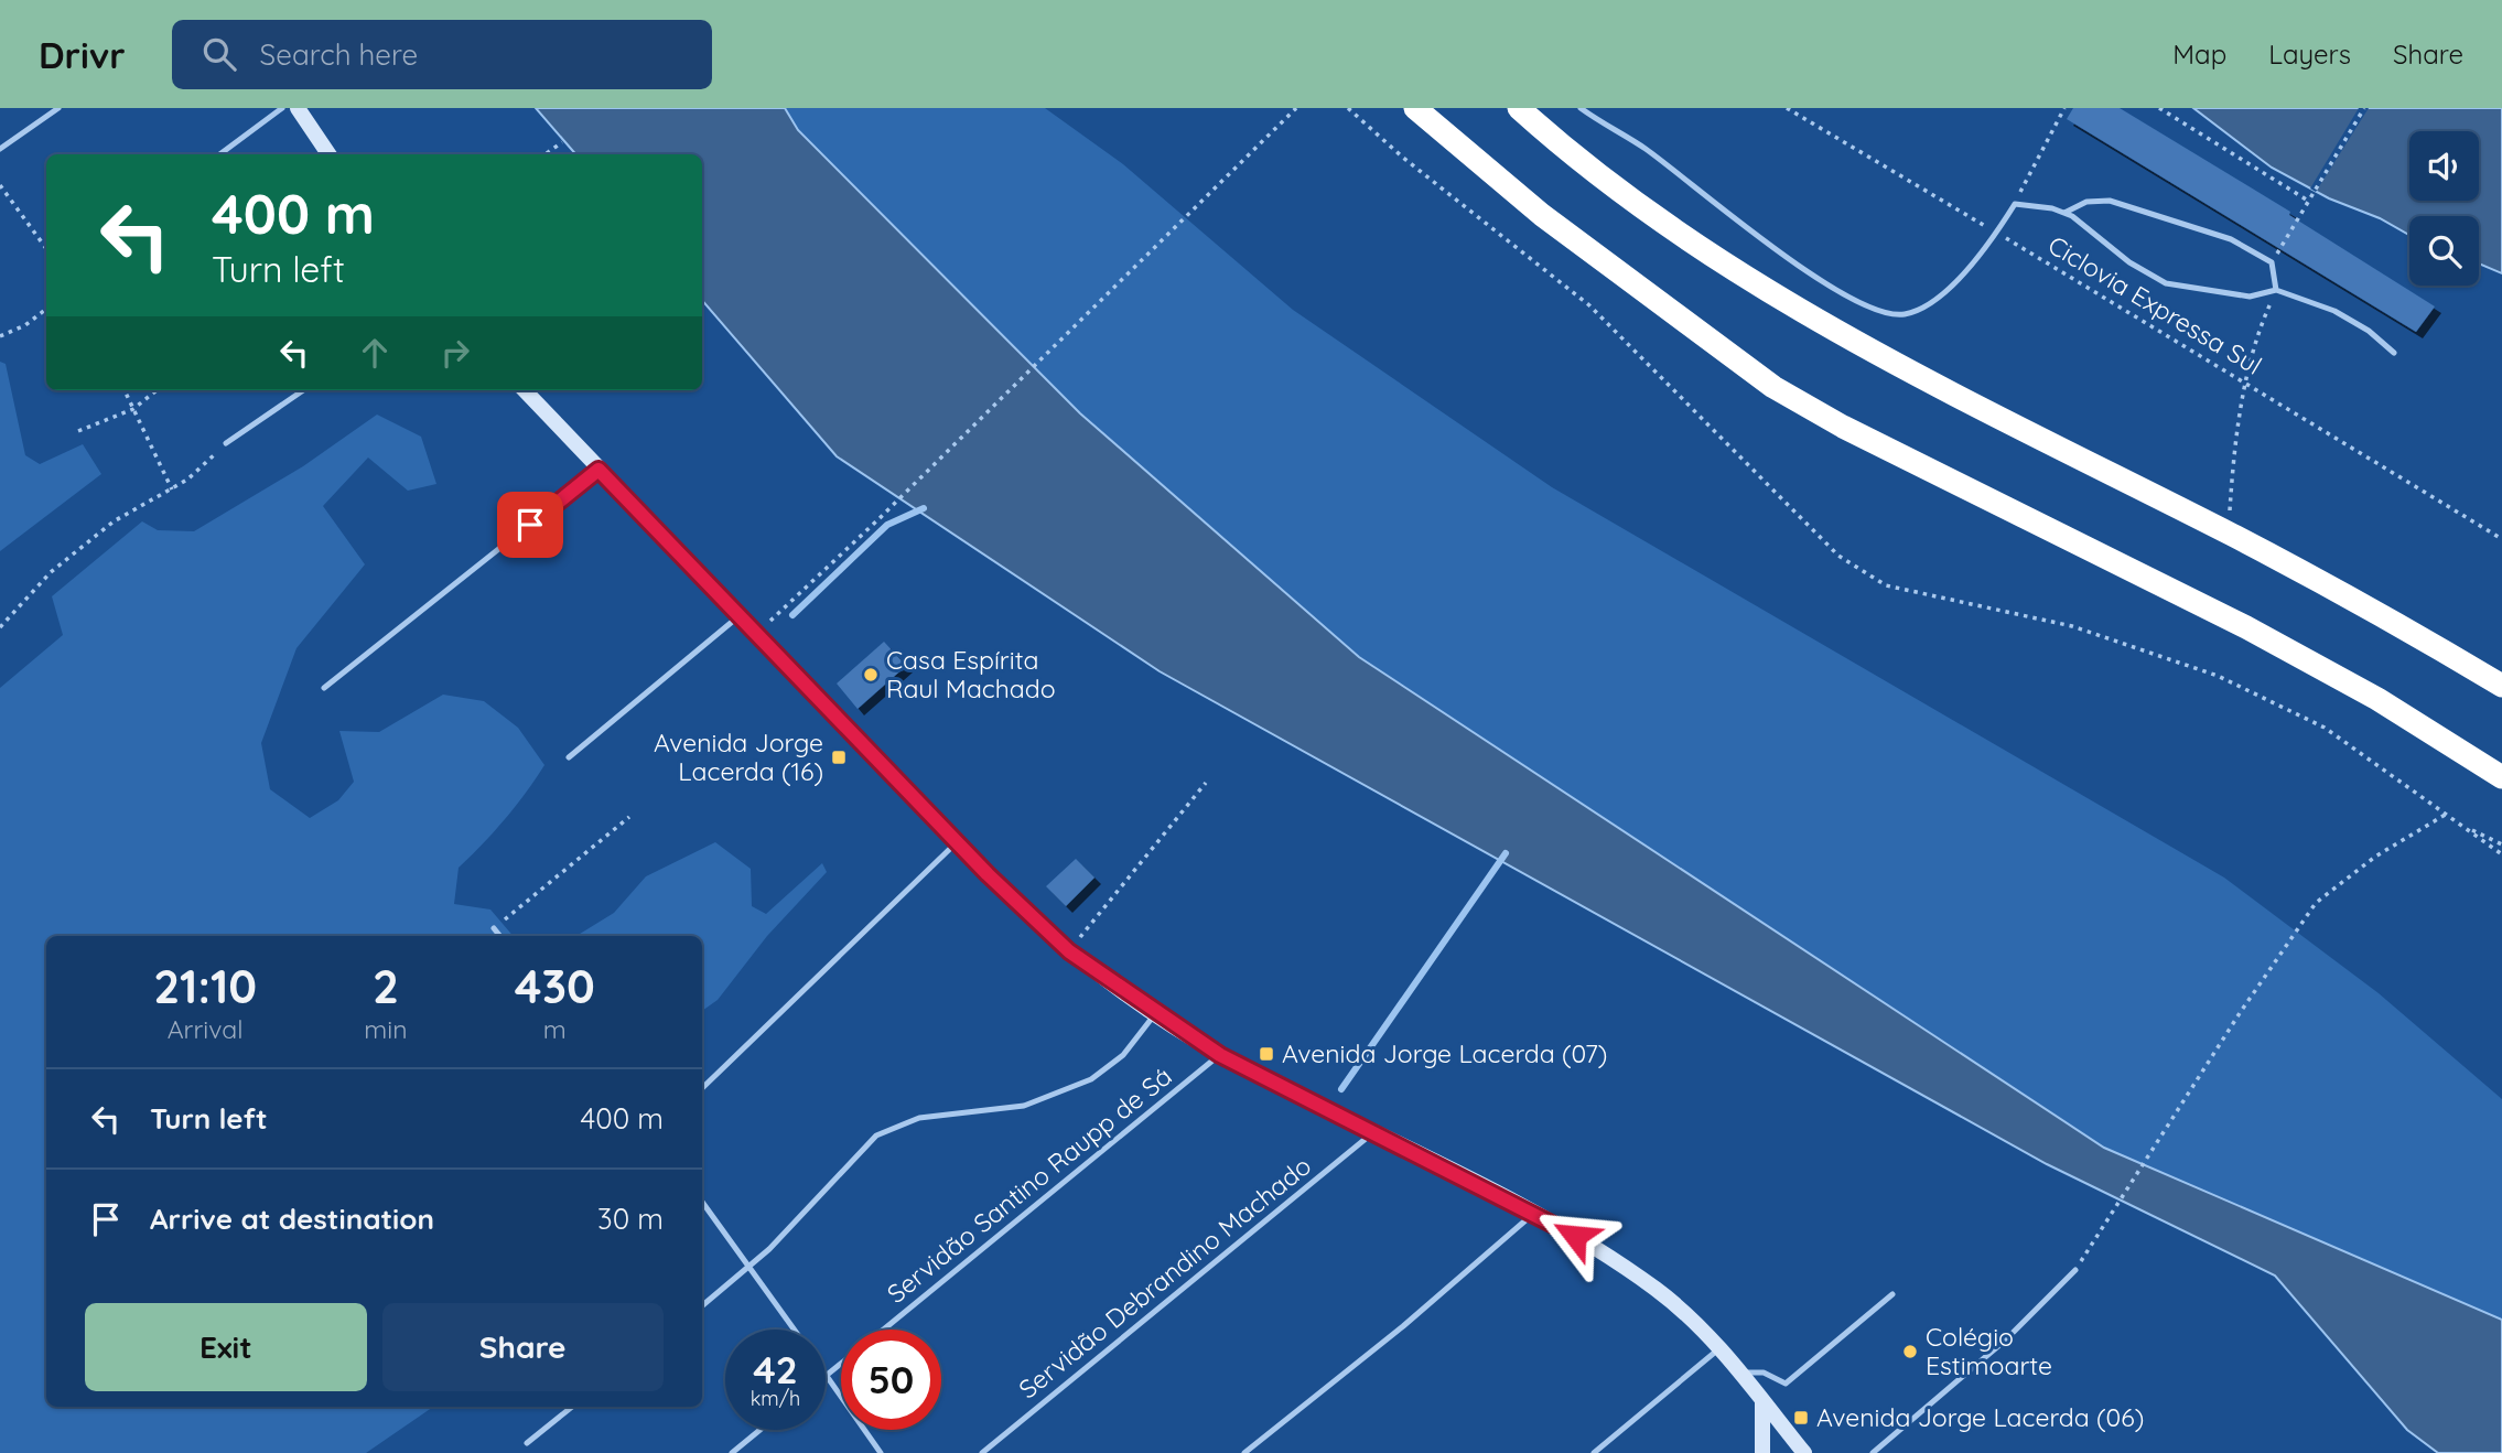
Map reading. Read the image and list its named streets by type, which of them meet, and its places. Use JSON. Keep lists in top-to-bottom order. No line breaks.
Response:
{"streets":{"lane":["Servidão Santino Raupp de Sá","Servidão Debrandino Machado"],"path":["Ciclovia Expressa Sul"]},"places":{"other":["Casa Espírita Raul Machado","Colégio Estimoarte"],"transit":["Avenida Jorge Lacerda (16)","Avenida Jorge Lacerda (07)","Avenida Jorge Lacerda (06)"]},"page":{"header":"Drivr","search":"Search here","nav":["Map","Layers","Share"],"turn":["400 m","Turn left"],"eta":["21:10","Arrival","2","min","430","m"],"list":[{"name":"Turn left","value":"400 m"},{"name":"Arrive at destination","value":"30 m"}],"buttons":["Exit","Share"],"speed":"42 km/h","limit":"50"}}
